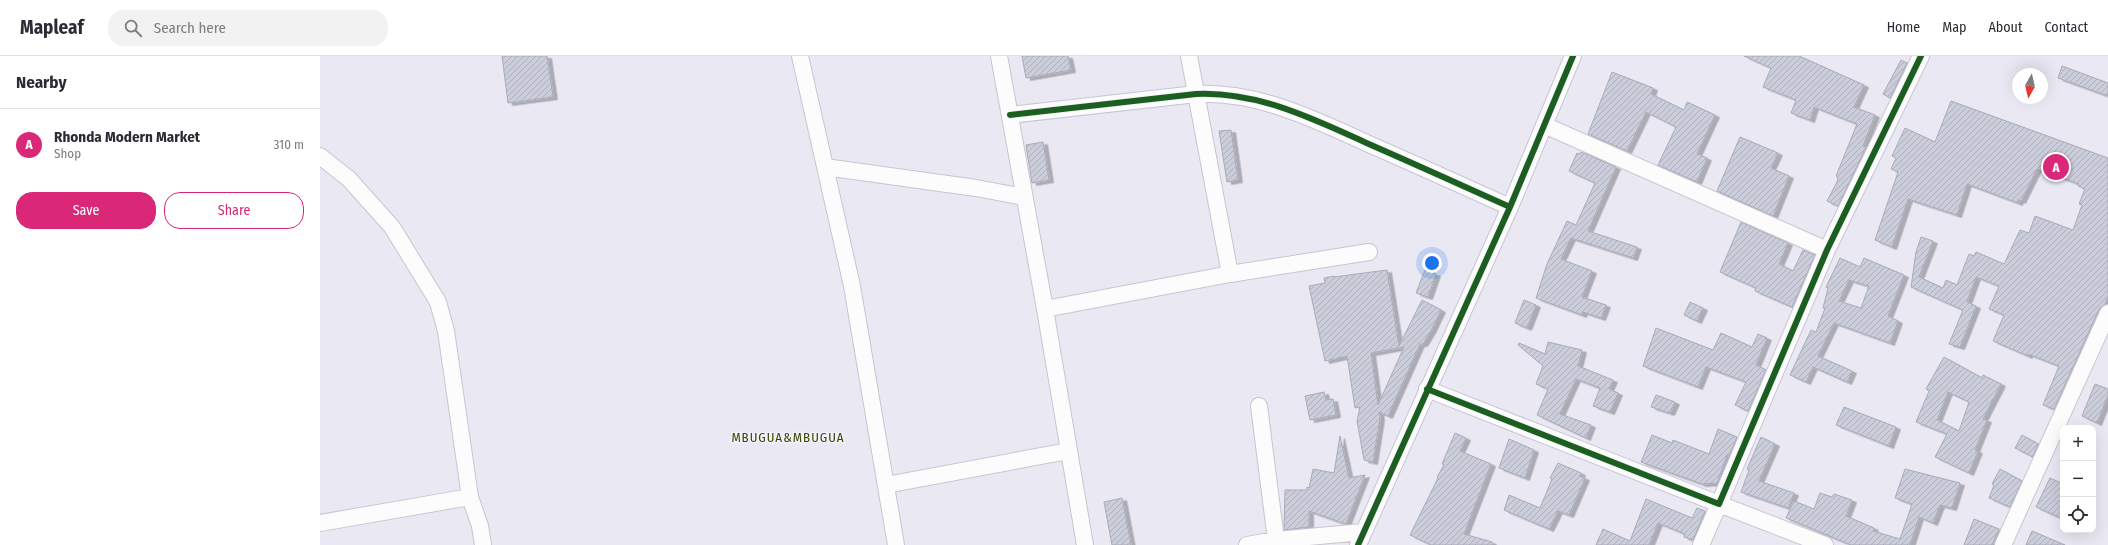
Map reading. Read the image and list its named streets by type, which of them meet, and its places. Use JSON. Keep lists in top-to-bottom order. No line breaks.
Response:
{"districts":["MBUGUA&MBUGUA"],"north":"bottom","page":{"header":"Mapleaf","search":"Search here","nav":["Home","Map","About","Contact"],"heading":"Nearby","list":[{"mark":"A","name":"Rhonda Modern Market","note":"Shop","value":"310 m"}],"pins":"A","buttons":["Save","Share"],"map_buttons":["+","−"]}}
